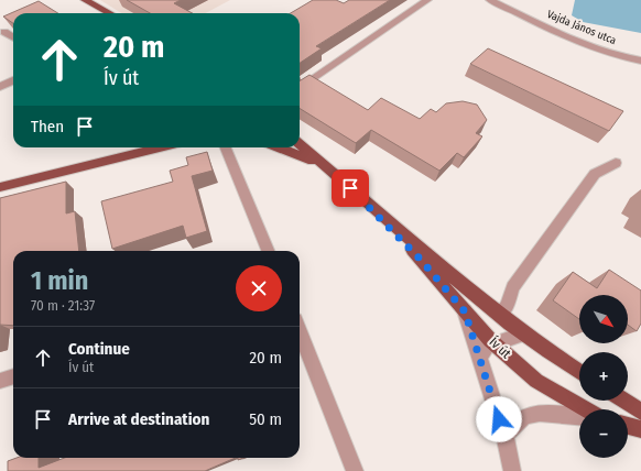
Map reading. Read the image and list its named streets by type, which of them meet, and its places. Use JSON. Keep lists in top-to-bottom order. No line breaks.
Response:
{"streets":{"main road":["Ív út"],"street":["Vajda János utca"]},"north":"bottom right","page":{"turn":["20 m","Ív út"],"then":"Then","heading":["1 min","70 m · 21:37"],"map_buttons":["+","−"],"list":[{"name":"Continue","note":"Ív út","value":"20 m"},{"name":"Arrive at destination","value":"50 m"}]}}
